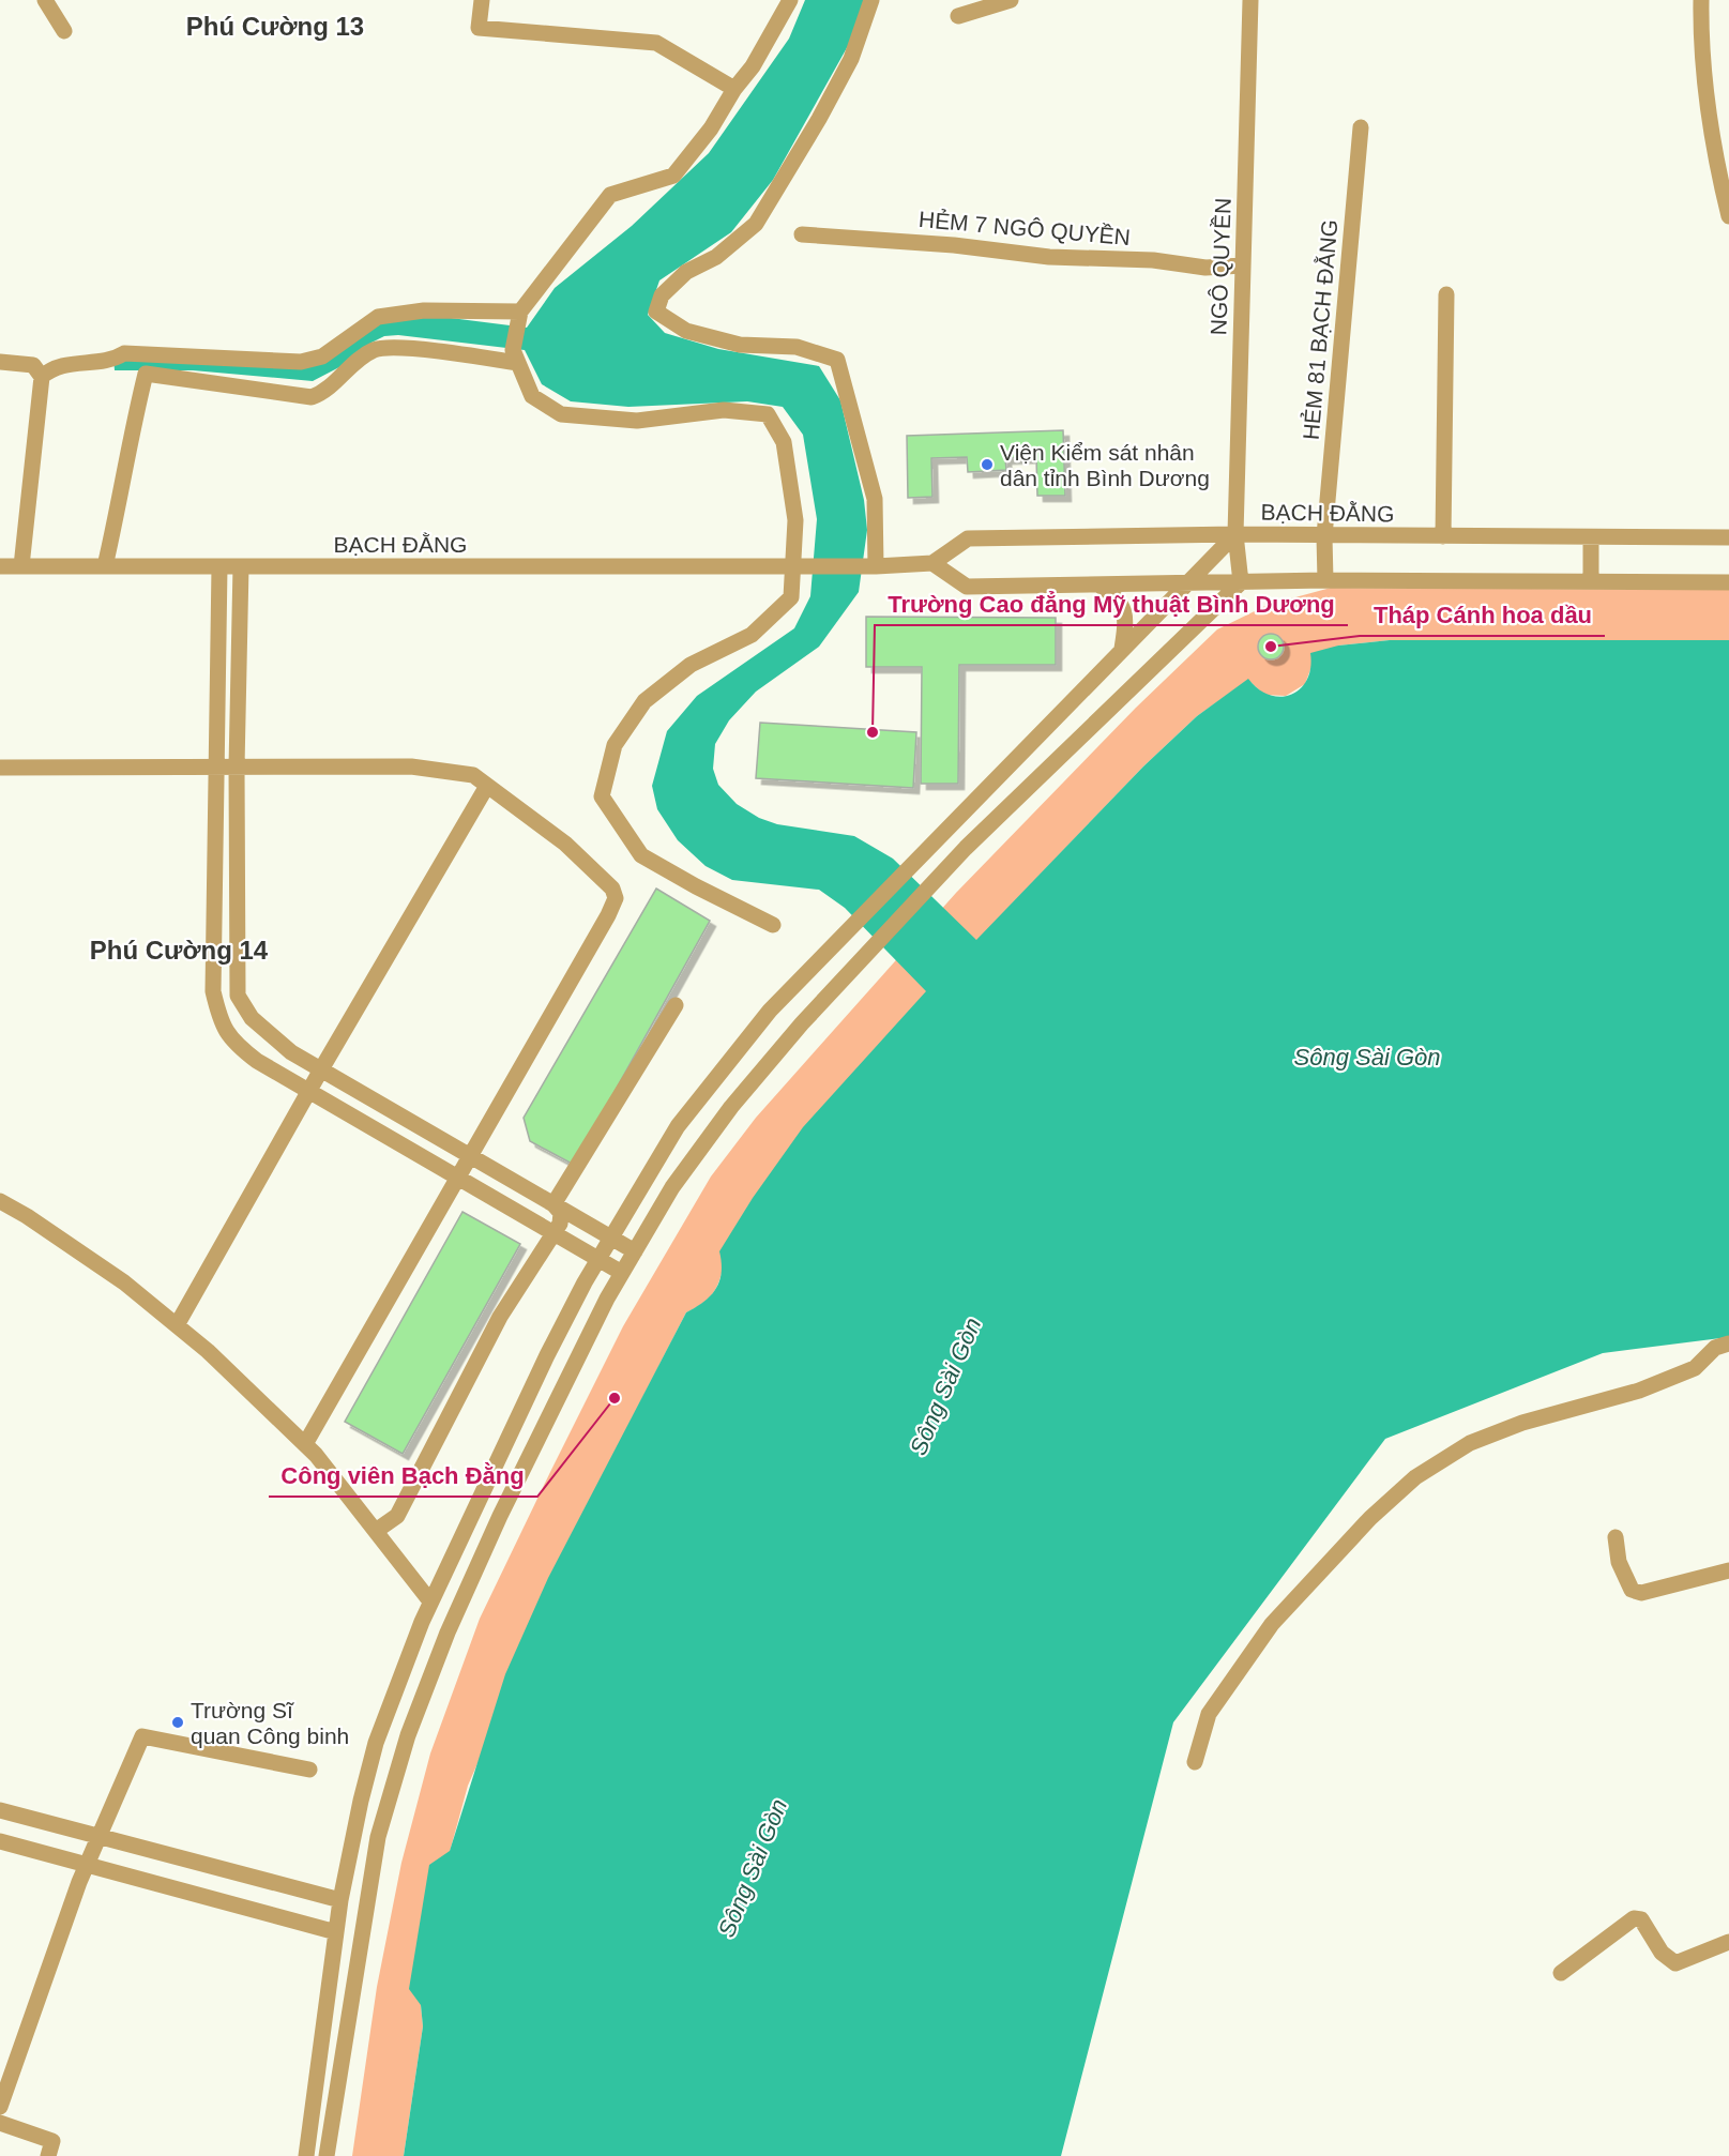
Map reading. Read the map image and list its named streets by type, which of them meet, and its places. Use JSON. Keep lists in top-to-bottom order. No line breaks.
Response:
{"streets":{"street":["HẺM 7 NGÔ QUYỀN","NGÔ QUYỀN","HẺM 81 BẠCH ĐẰNG","BẠCH ĐẰNG"]},"crossings":[["HẺM 7 NGÔ QUYỀN","NGÔ QUYỀN"],["NGÔ QUYỀN","BẠCH ĐẰNG"],["HẺM 81 BẠCH ĐẰNG","BẠCH ĐẰNG"]],"districts":["Phú Cường 13","Phú Cường 14"],"water":["Sông Sài Gòn"],"places":["Viện Kiểm sát nhân dân tỉnh Bình Dương","Tháp Cánh hoa dầu","Trường Cao đẳng Mỹ thuật Bình Dương","Công viên Bạch Đằng","Trường Sĩ quan Công binh"]}
